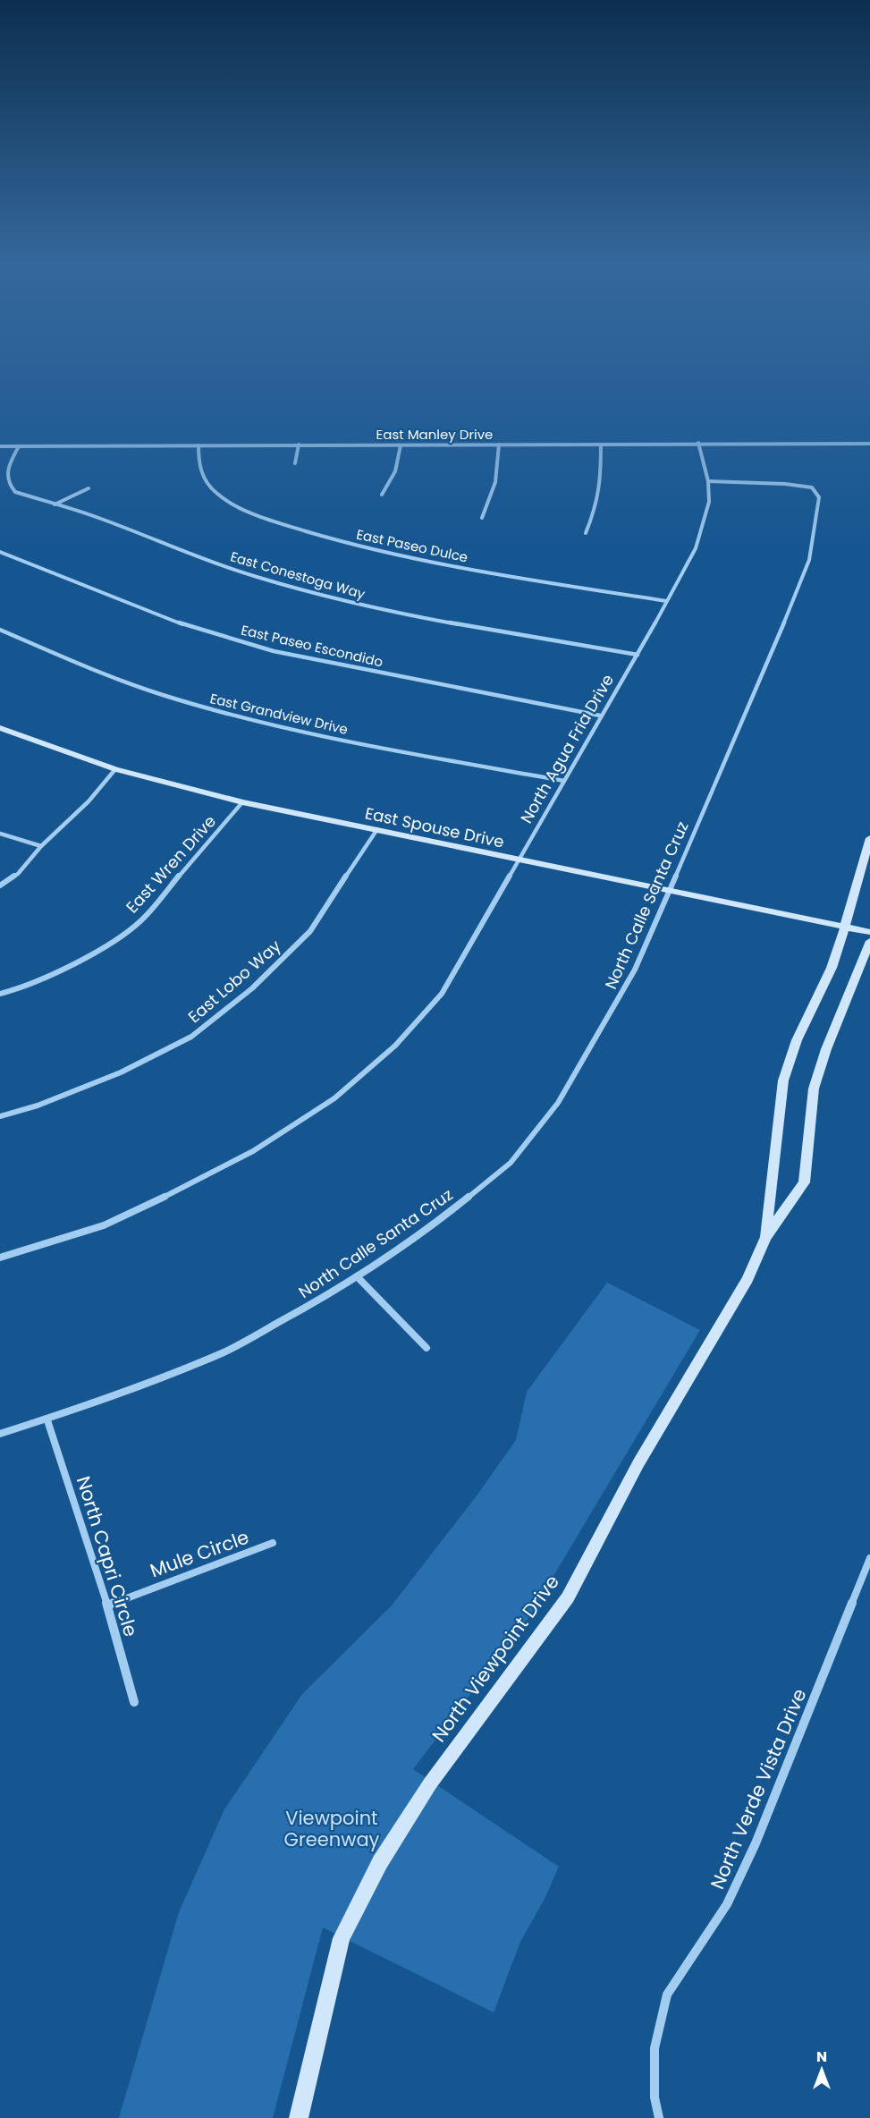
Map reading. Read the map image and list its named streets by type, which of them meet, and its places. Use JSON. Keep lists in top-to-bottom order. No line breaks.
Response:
{"streets":{"street":["East Manley Drive","East Paseo Dulce","East Conestoga Way","East Paseo Escondido","East Grandview Drive","North Agua Fria Drive","East Spouse Drive","East Wren Drive","North Calle Santa Cruz","East Lobo Way","Mule Circle","North Capri Circle","North Viewpoint Drive","North Verde Vista Drive"]},"crossings":[["East Manley Drive","East Paseo Dulce"],["East Manley Drive","East Conestoga Way"],["East Manley Drive","North Agua Fria Drive"],["East Paseo Dulce","North Agua Fria Drive"],["East Conestoga Way","North Agua Fria Drive"],["East Paseo Escondido","North Agua Fria Drive"],["East Grandview Drive","North Agua Fria Drive"],["North Agua Fria Drive","East Spouse Drive"],["North Agua Fria Drive","North Calle Santa Cruz"],["East Spouse Drive","East Wren Drive"],["East Spouse Drive","North Calle Santa Cruz"],["East Spouse Drive","East Lobo Way"],["East Spouse Drive","North Viewpoint Drive"],["North Calle Santa Cruz","North Capri Circle"],["Mule Circle","North Capri Circle"]],"parks":["Viewpoint Greenway"],"north":"top"}
